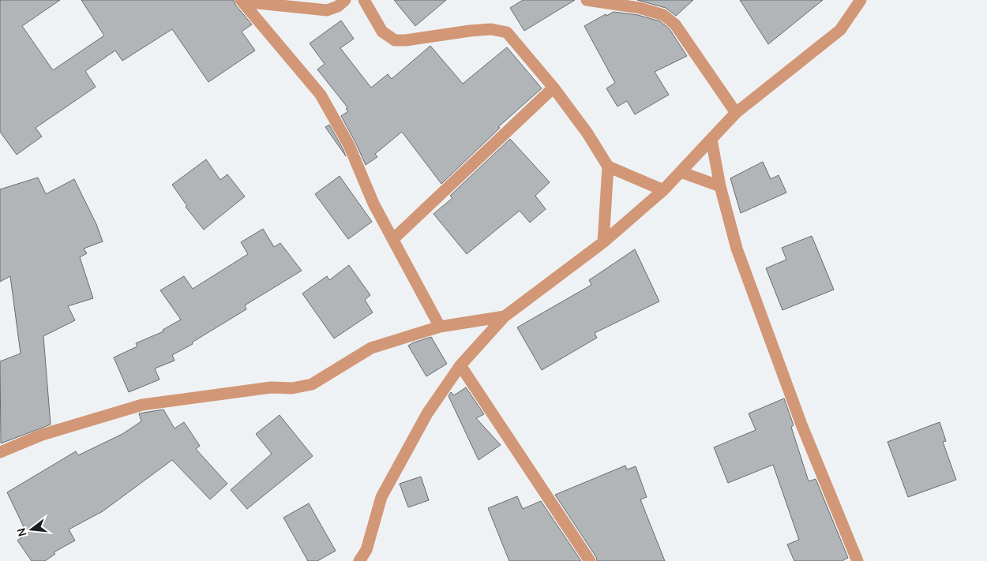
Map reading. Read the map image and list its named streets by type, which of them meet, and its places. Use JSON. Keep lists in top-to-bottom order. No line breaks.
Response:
{"north":"left"}
